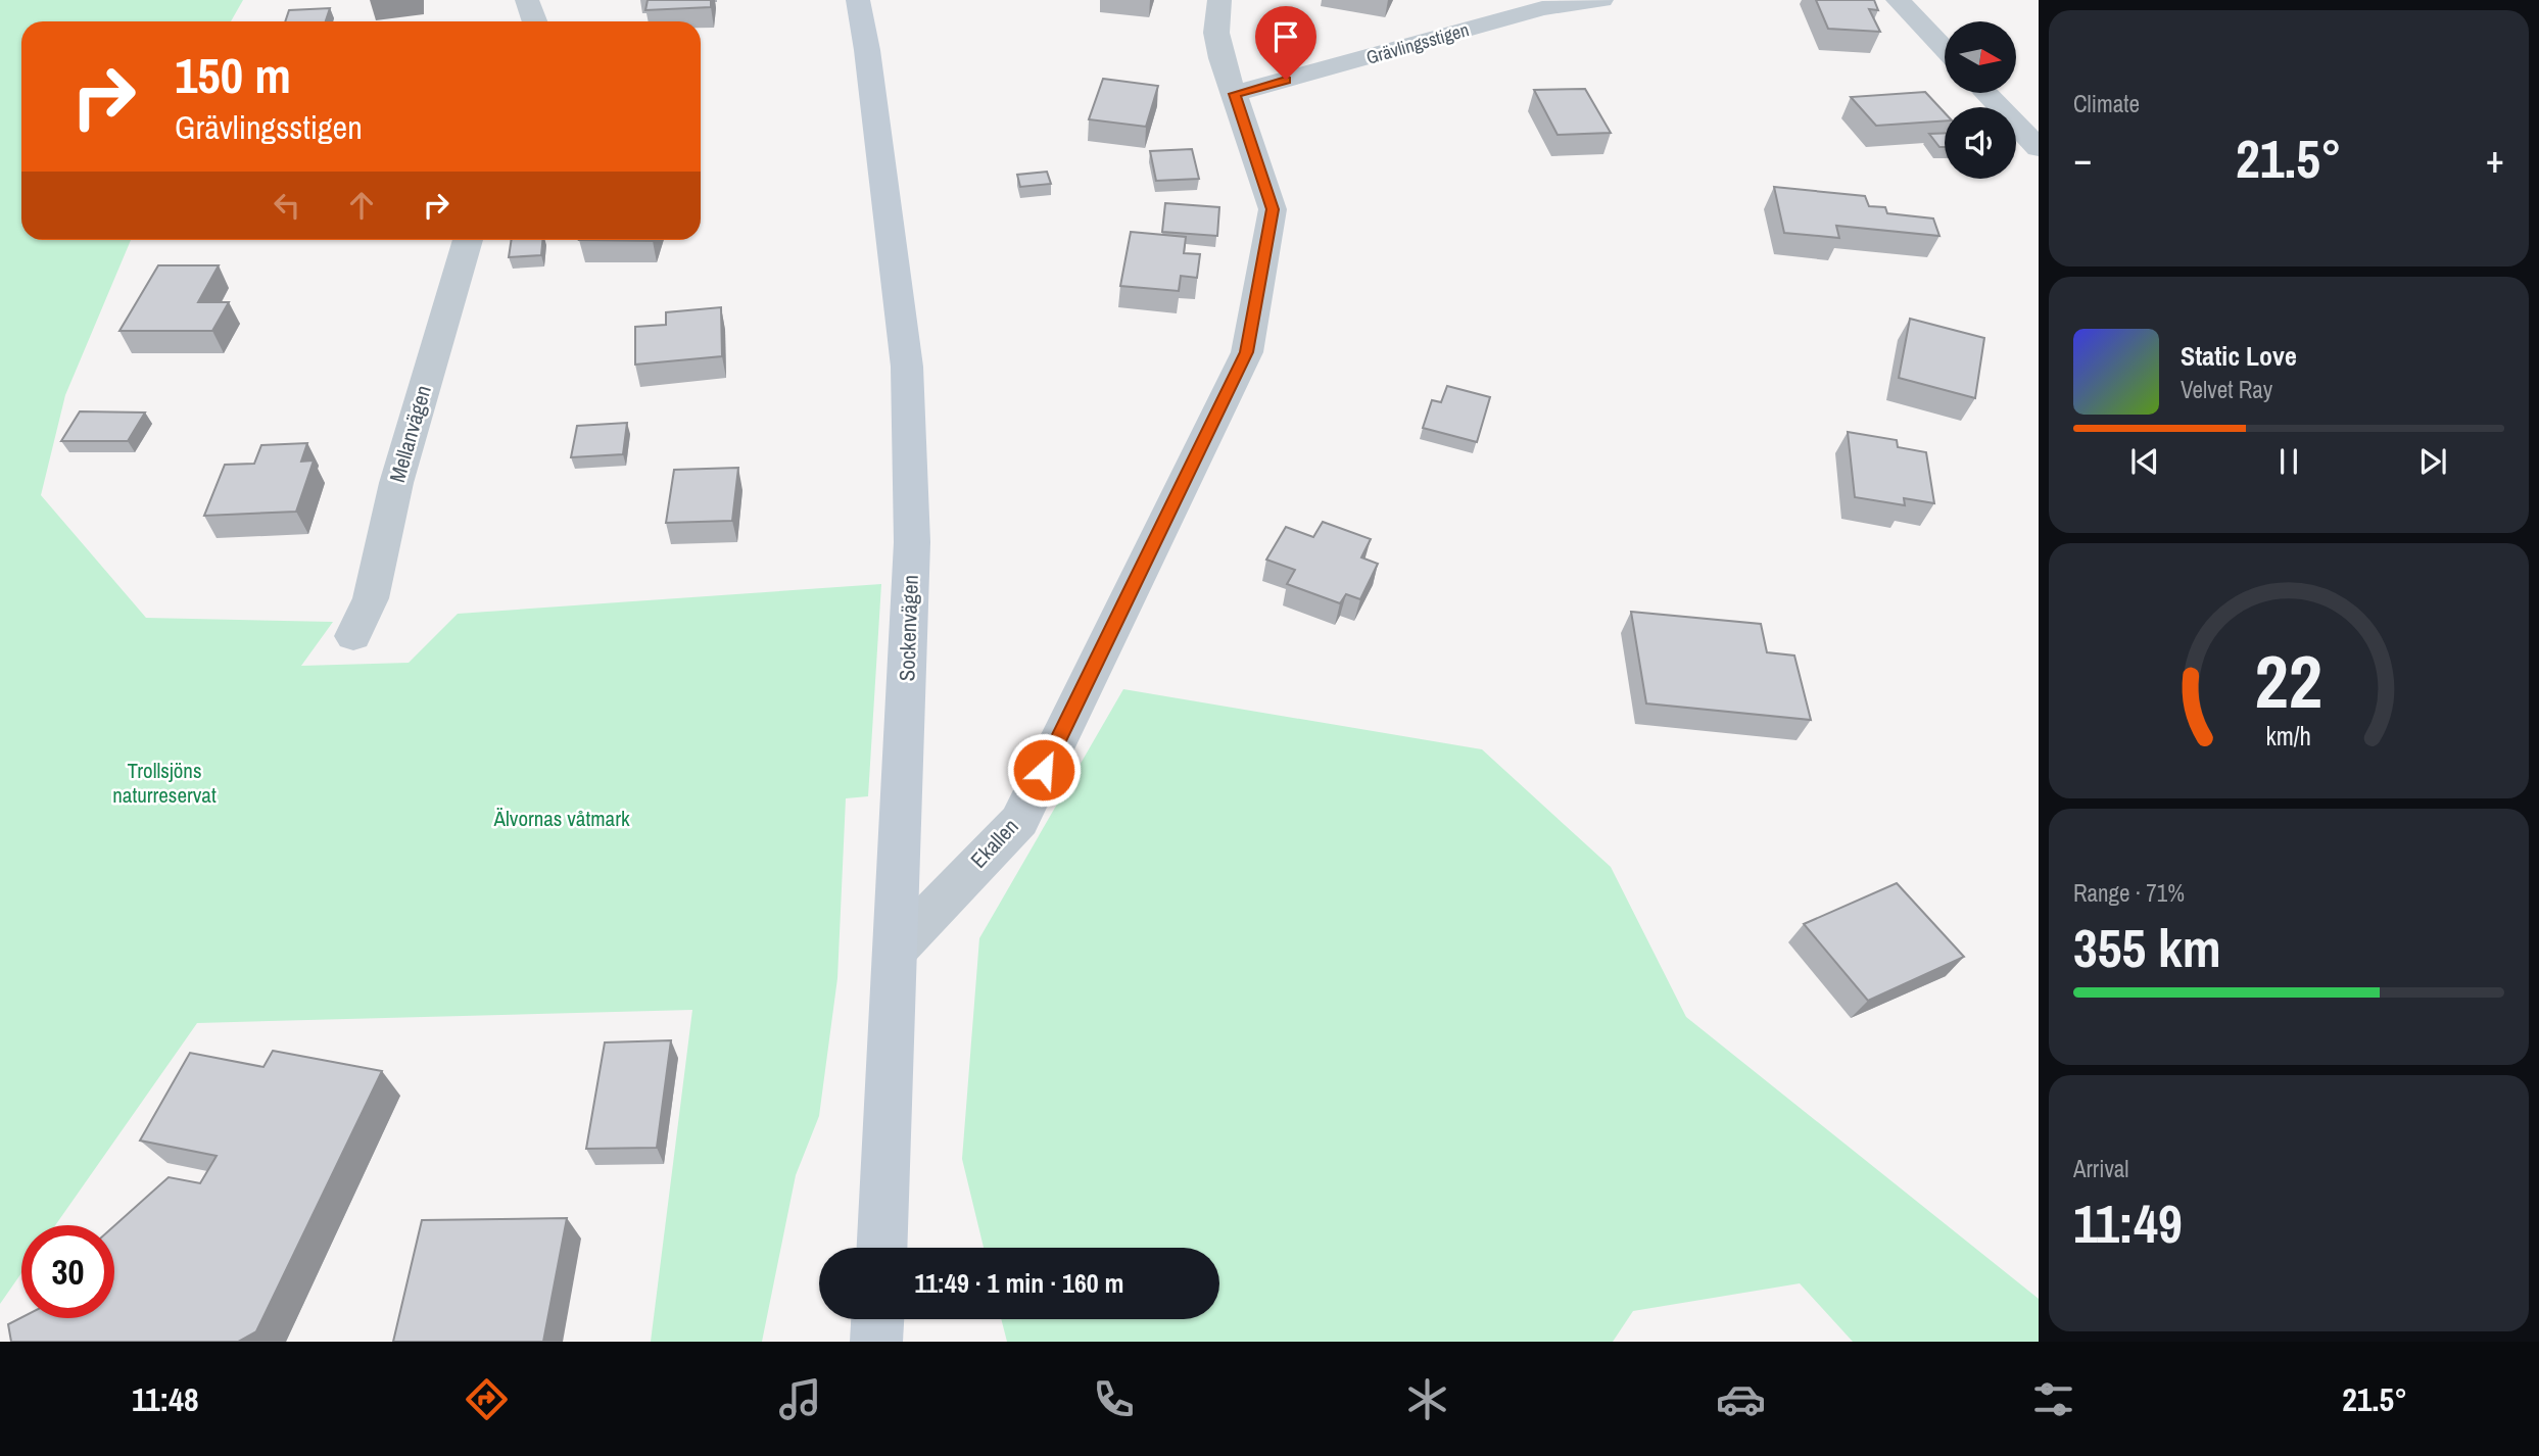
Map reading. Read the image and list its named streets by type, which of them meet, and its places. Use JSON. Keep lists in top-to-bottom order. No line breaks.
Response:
{"streets":{"street":["Grävlingsstigen","Mellanvägen","Sockenvägen","Ekallen"]},"crossings":[["Grävlingsstigen","Ekallen"],["Sockenvägen","Ekallen"]],"parks":["Trollsjöns naturreservat","Älvornas våtmark"],"north":"right","page":{"tile":["Climate",["Range · 71%","355 km"],["Arrival","11:49"]],"turn":["150 m","Grävlingsstigen"],"heat":["−","21.5°","+"],"song":["Static Love","Velvet Ray"],"limit":"30","trip":"11:49 · 1 min · 160 m","tabs":["11:48","21.5°"],"gauge":["22","km/h"]}}
